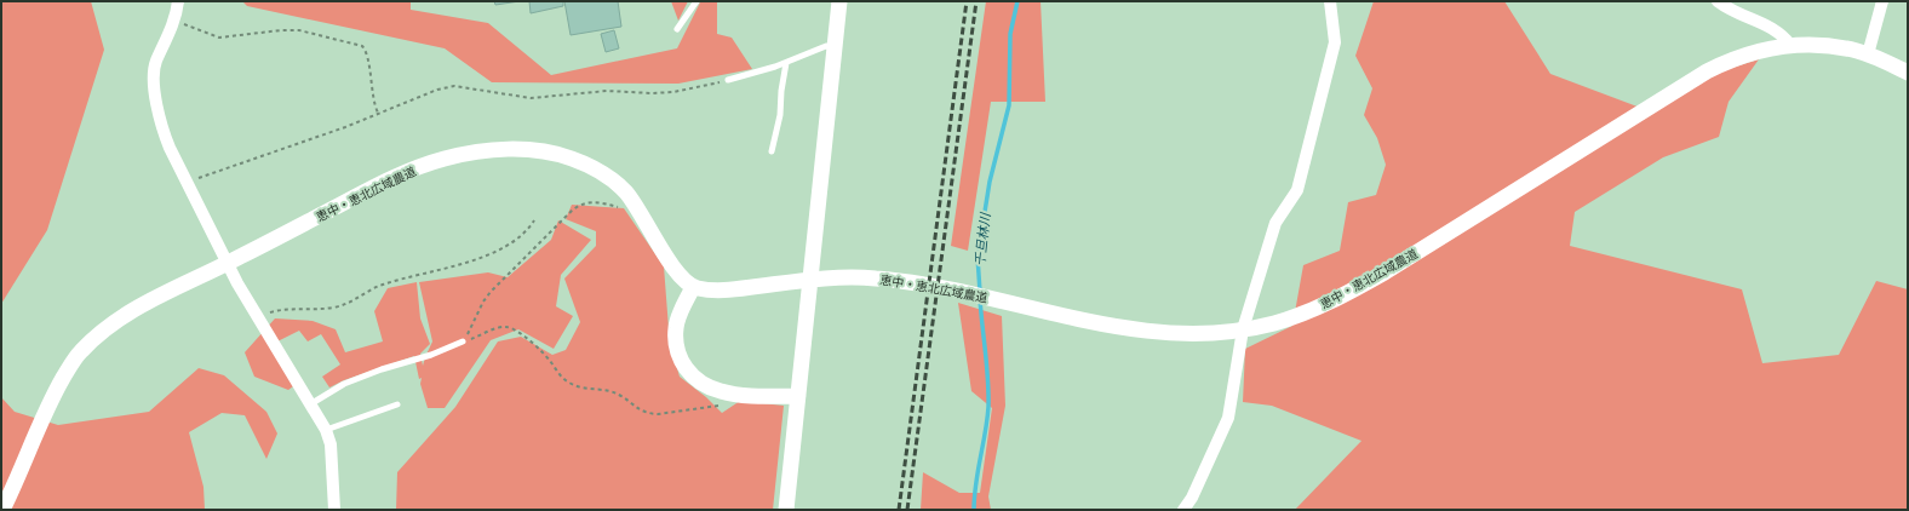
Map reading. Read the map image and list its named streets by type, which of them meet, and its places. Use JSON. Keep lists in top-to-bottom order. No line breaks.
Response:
{"streets":{"street":["恵中・恵北広域農道"]},"water":["千旦林川"]}
